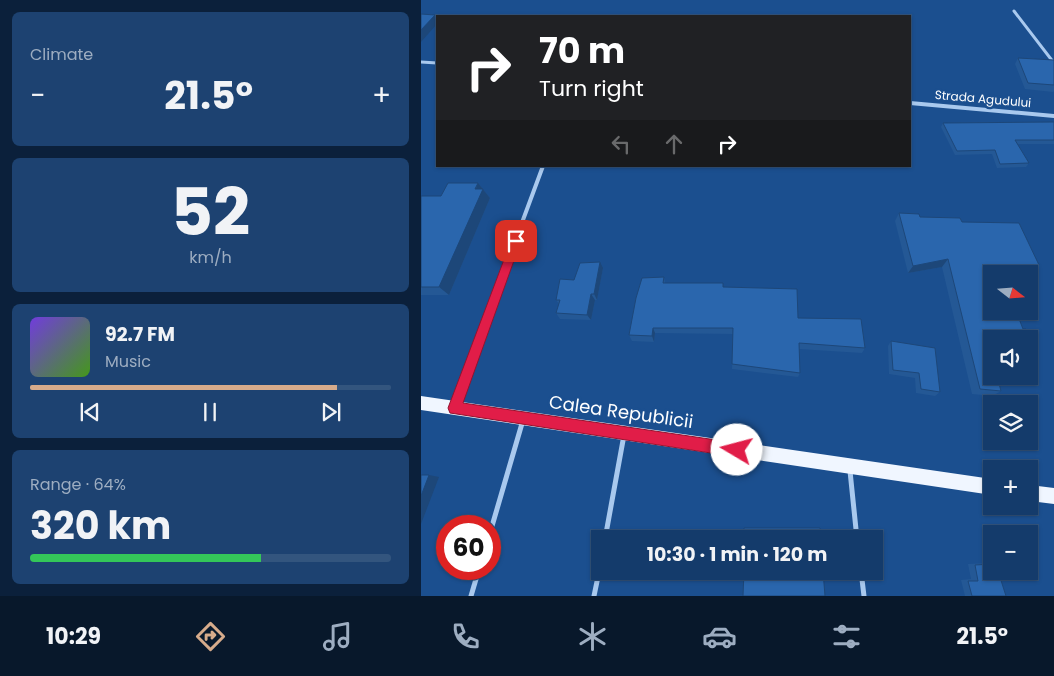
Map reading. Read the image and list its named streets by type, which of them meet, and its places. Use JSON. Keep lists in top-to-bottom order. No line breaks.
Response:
{"streets":{"main road":["Calea Republicii"],"street":["Strada Agudului"]},"north":"right","page":{"tile":["Climate",["52","km/h"],["Range · 64%","320 km"]],"turn":["70 m","Turn right"],"heat":["−","21.5°","+"],"map_buttons":["+","−"],"song":["92.7 FM","Music"],"limit":"60","trip":"10:30 · 1 min · 120 m","tabs":["10:29","21.5°"]}}
